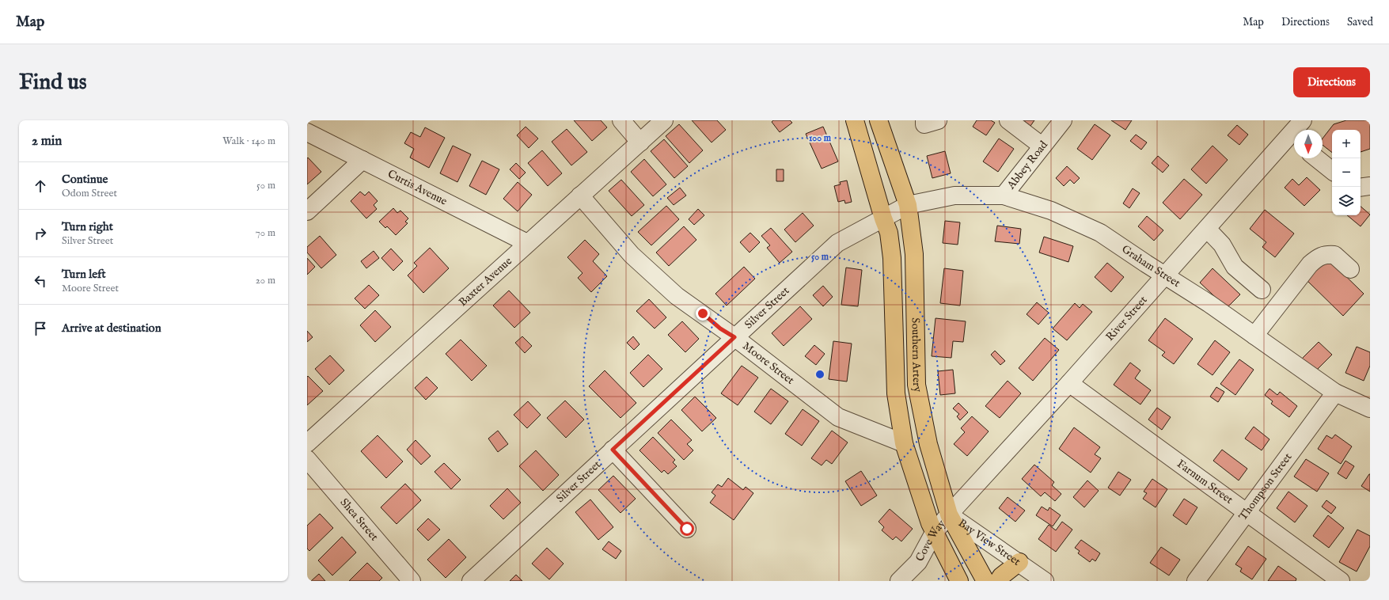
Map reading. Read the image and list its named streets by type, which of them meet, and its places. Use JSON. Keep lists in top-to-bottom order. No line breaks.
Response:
{"streets":{"main road":["Southern Artery"],"street":["Abbey Road","Curtis Avenue","Graham Street","Baxter Avenue","Silver Street","River Street","Moore Street","Farnum Street","Thompson Street","Shea Street","Cove Way","Bay View Street"]},"crossings":[["Abbey Road","Graham Street"],["Curtis Avenue","Baxter Avenue"],["Graham Street","Silver Street"],["Graham Street","River Street"],["Graham Street","Southern Artery"],["Graham Street","Thompson Street"],["Baxter Avenue","Moore Street"],["Silver Street","Southern Artery"],["Silver Street","Moore Street"],["River Street","Southern Artery"],["River Street","Farnum Street"],["River Street","Cove Way"],["River Street","Bay View Street"],["Southern Artery","Moore Street"],["Southern Artery","Cove Way"],["Southern Artery","Bay View Street"],["Farnum Street","Thompson Street"],["Cove Way","Bay View Street"]],"north":"bottom","page":{"header":"Map","nav":["Map","Directions","Saved"],"buttons":"Directions","title":"Find us","heading":["2 min","Walk · 140 m"],"map_buttons":["+","−"],"list":[["Continue","Odom Street","50 m"],["Turn right","Silver Street","70 m"],["Turn left","Moore Street","20 m"],"Arrive at destination"]},"rings":["100 m","50 m"]}
